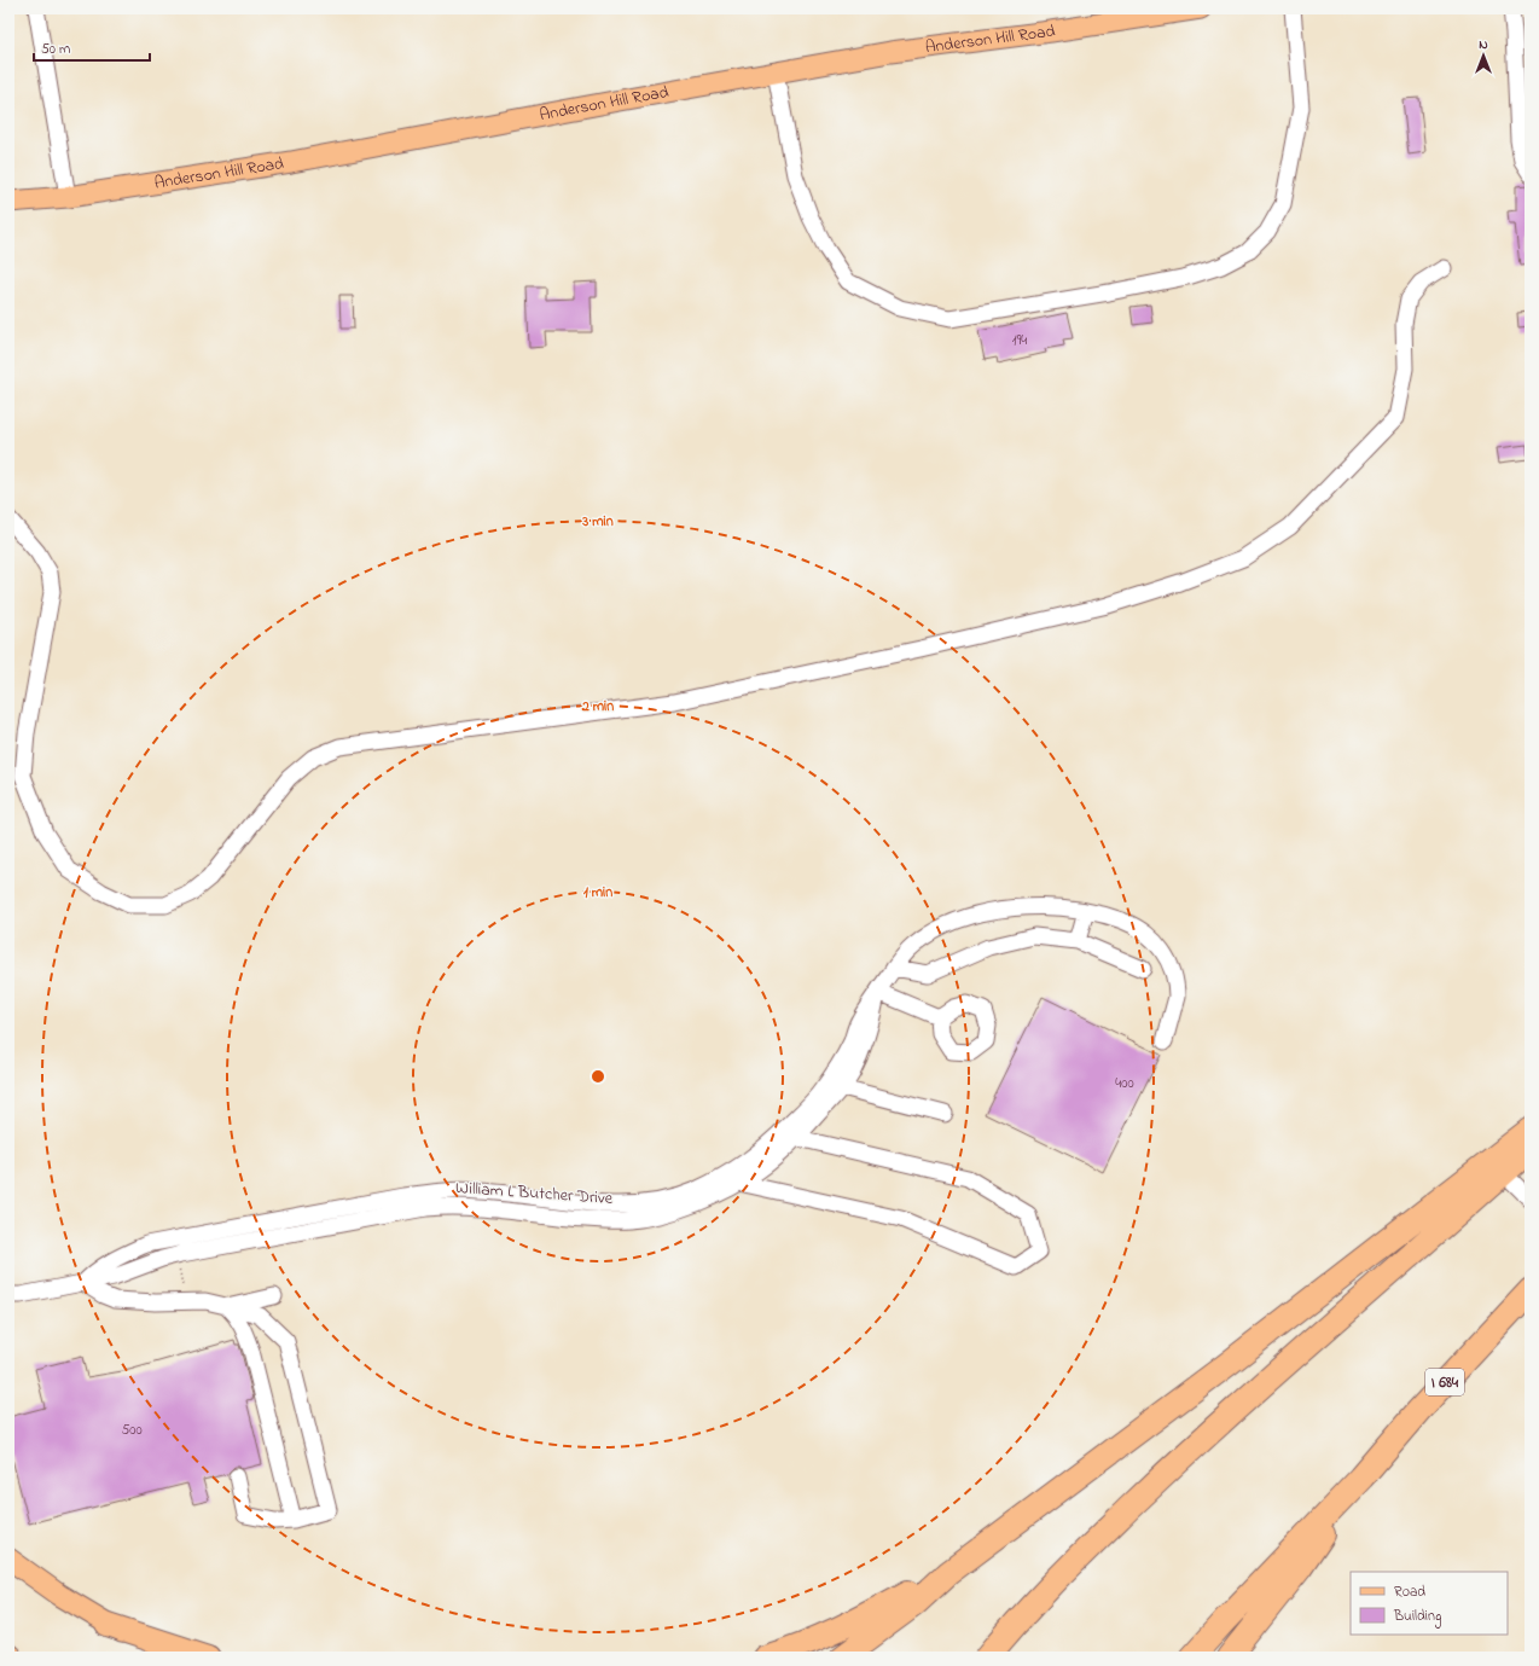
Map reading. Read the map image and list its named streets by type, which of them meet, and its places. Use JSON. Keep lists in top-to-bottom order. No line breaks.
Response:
{"streets":{"highway":["I 684"],"main road":["Anderson Hill Road"],"street":["William L Butcher Drive"]},"house_numbers":["194","400","500"],"legend":["Road","Building"],"scale_bar":"50 m","north":"top","rings":["3 min","2 min","1 min"]}
